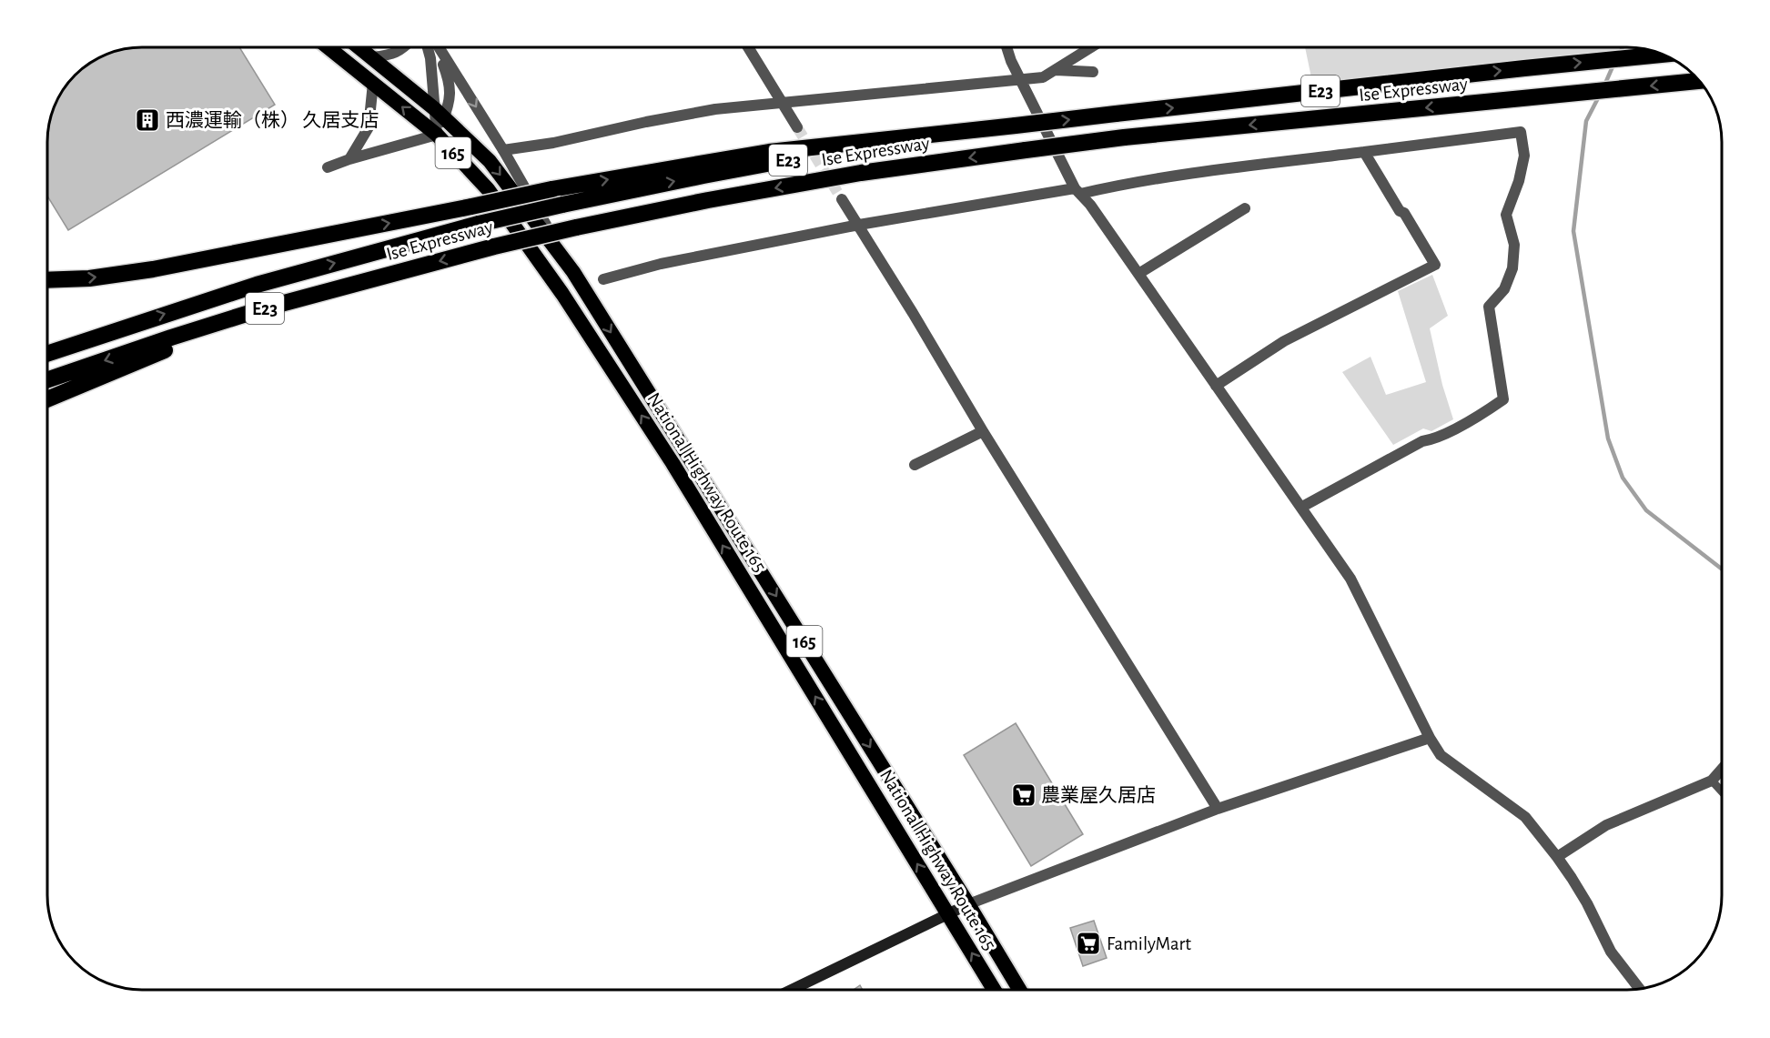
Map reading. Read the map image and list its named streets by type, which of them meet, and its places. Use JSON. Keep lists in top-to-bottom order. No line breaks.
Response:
{"streets":{"highway":["Ise Expressway","E23","165","National Highway Route 165"]},"places":{"building":["西濃運輸（株） 久居支店"],"supermarket":["農業屋久居店","FamilyMart"]}}
